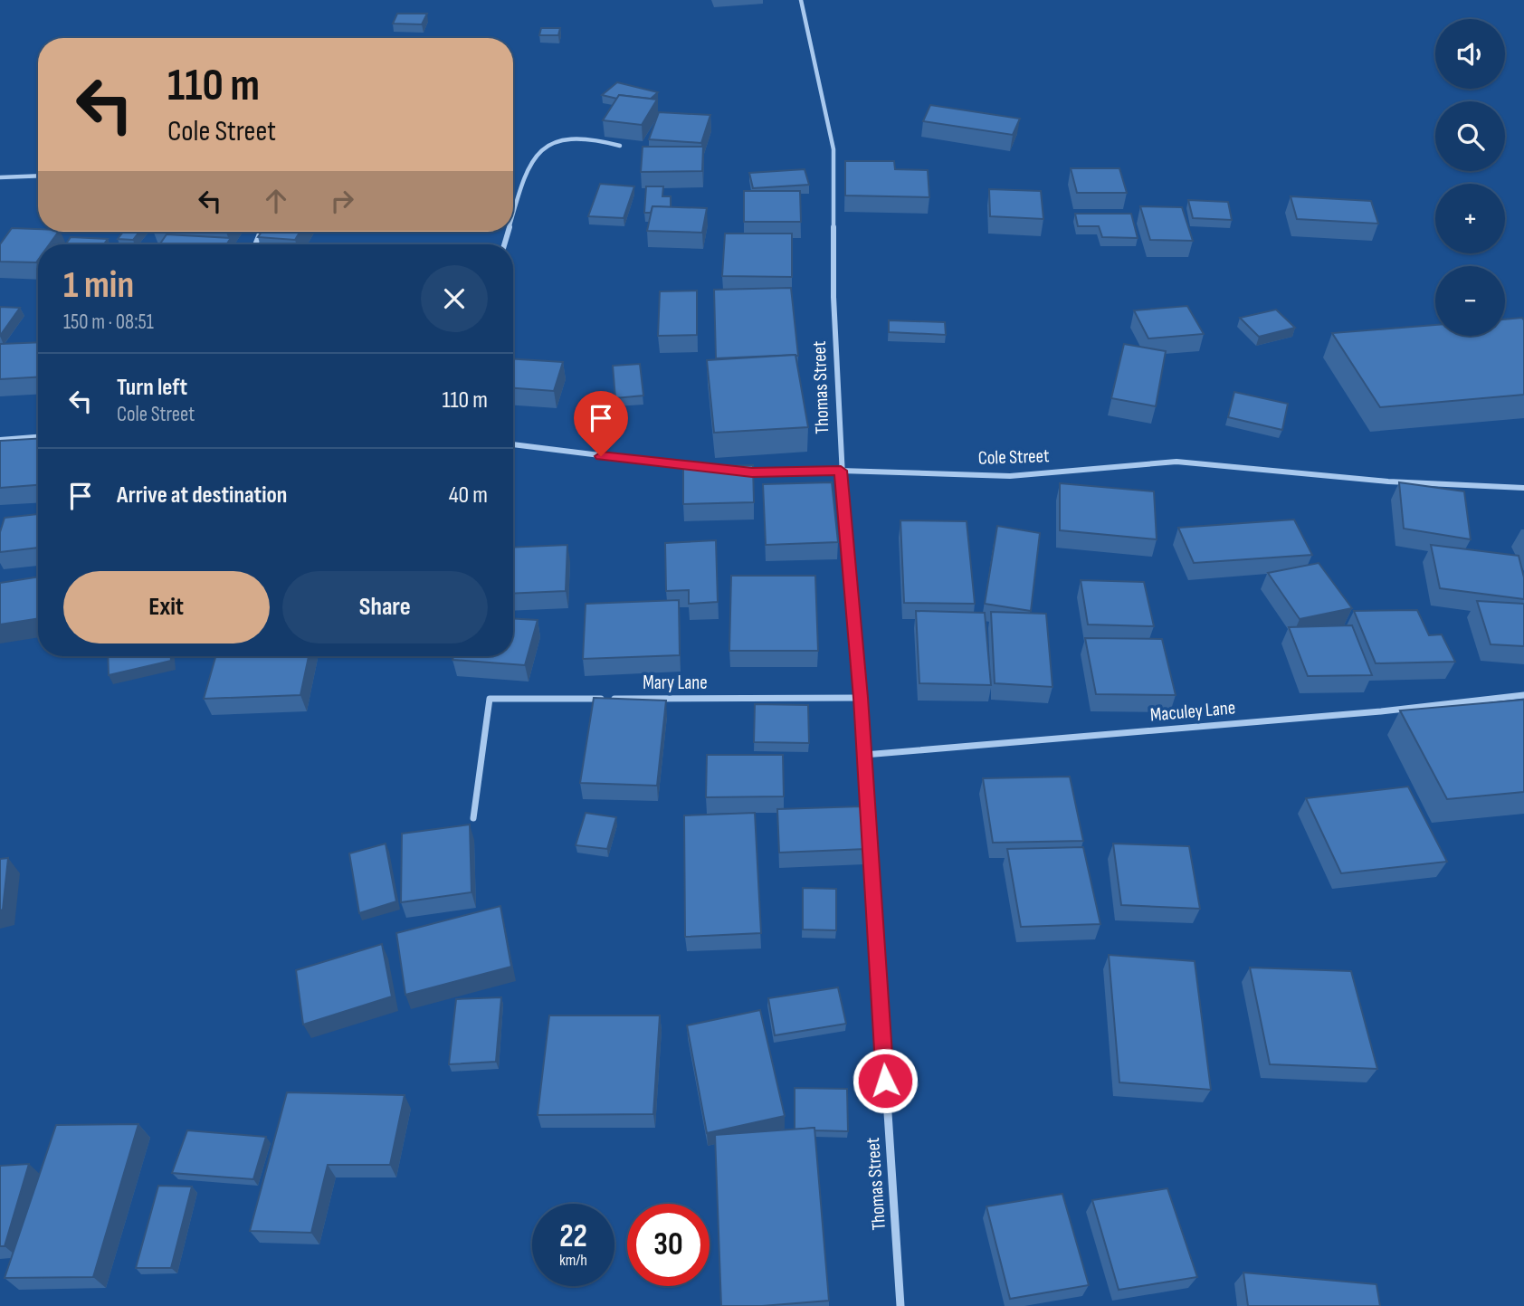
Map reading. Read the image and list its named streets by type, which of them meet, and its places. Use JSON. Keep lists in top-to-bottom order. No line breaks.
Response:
{"streets":{"street":["Thomas Street","Cole Street","Mary Lane","Maculey Lane"]},"crossings":[["Thomas Street","Cole Street"],["Thomas Street","Mary Lane"],["Thomas Street","Maculey Lane"]],"page":{"map_buttons":["+","−"],"turn":["110 m","Cole Street"],"heading":["1 min","150 m · 08:51"],"list":[{"name":"Turn left","note":"Cole Street","value":"110 m"},{"name":"Arrive at destination","value":"40 m"}],"buttons":["Exit","Share"],"speed":"22 km/h","limit":"30"}}
